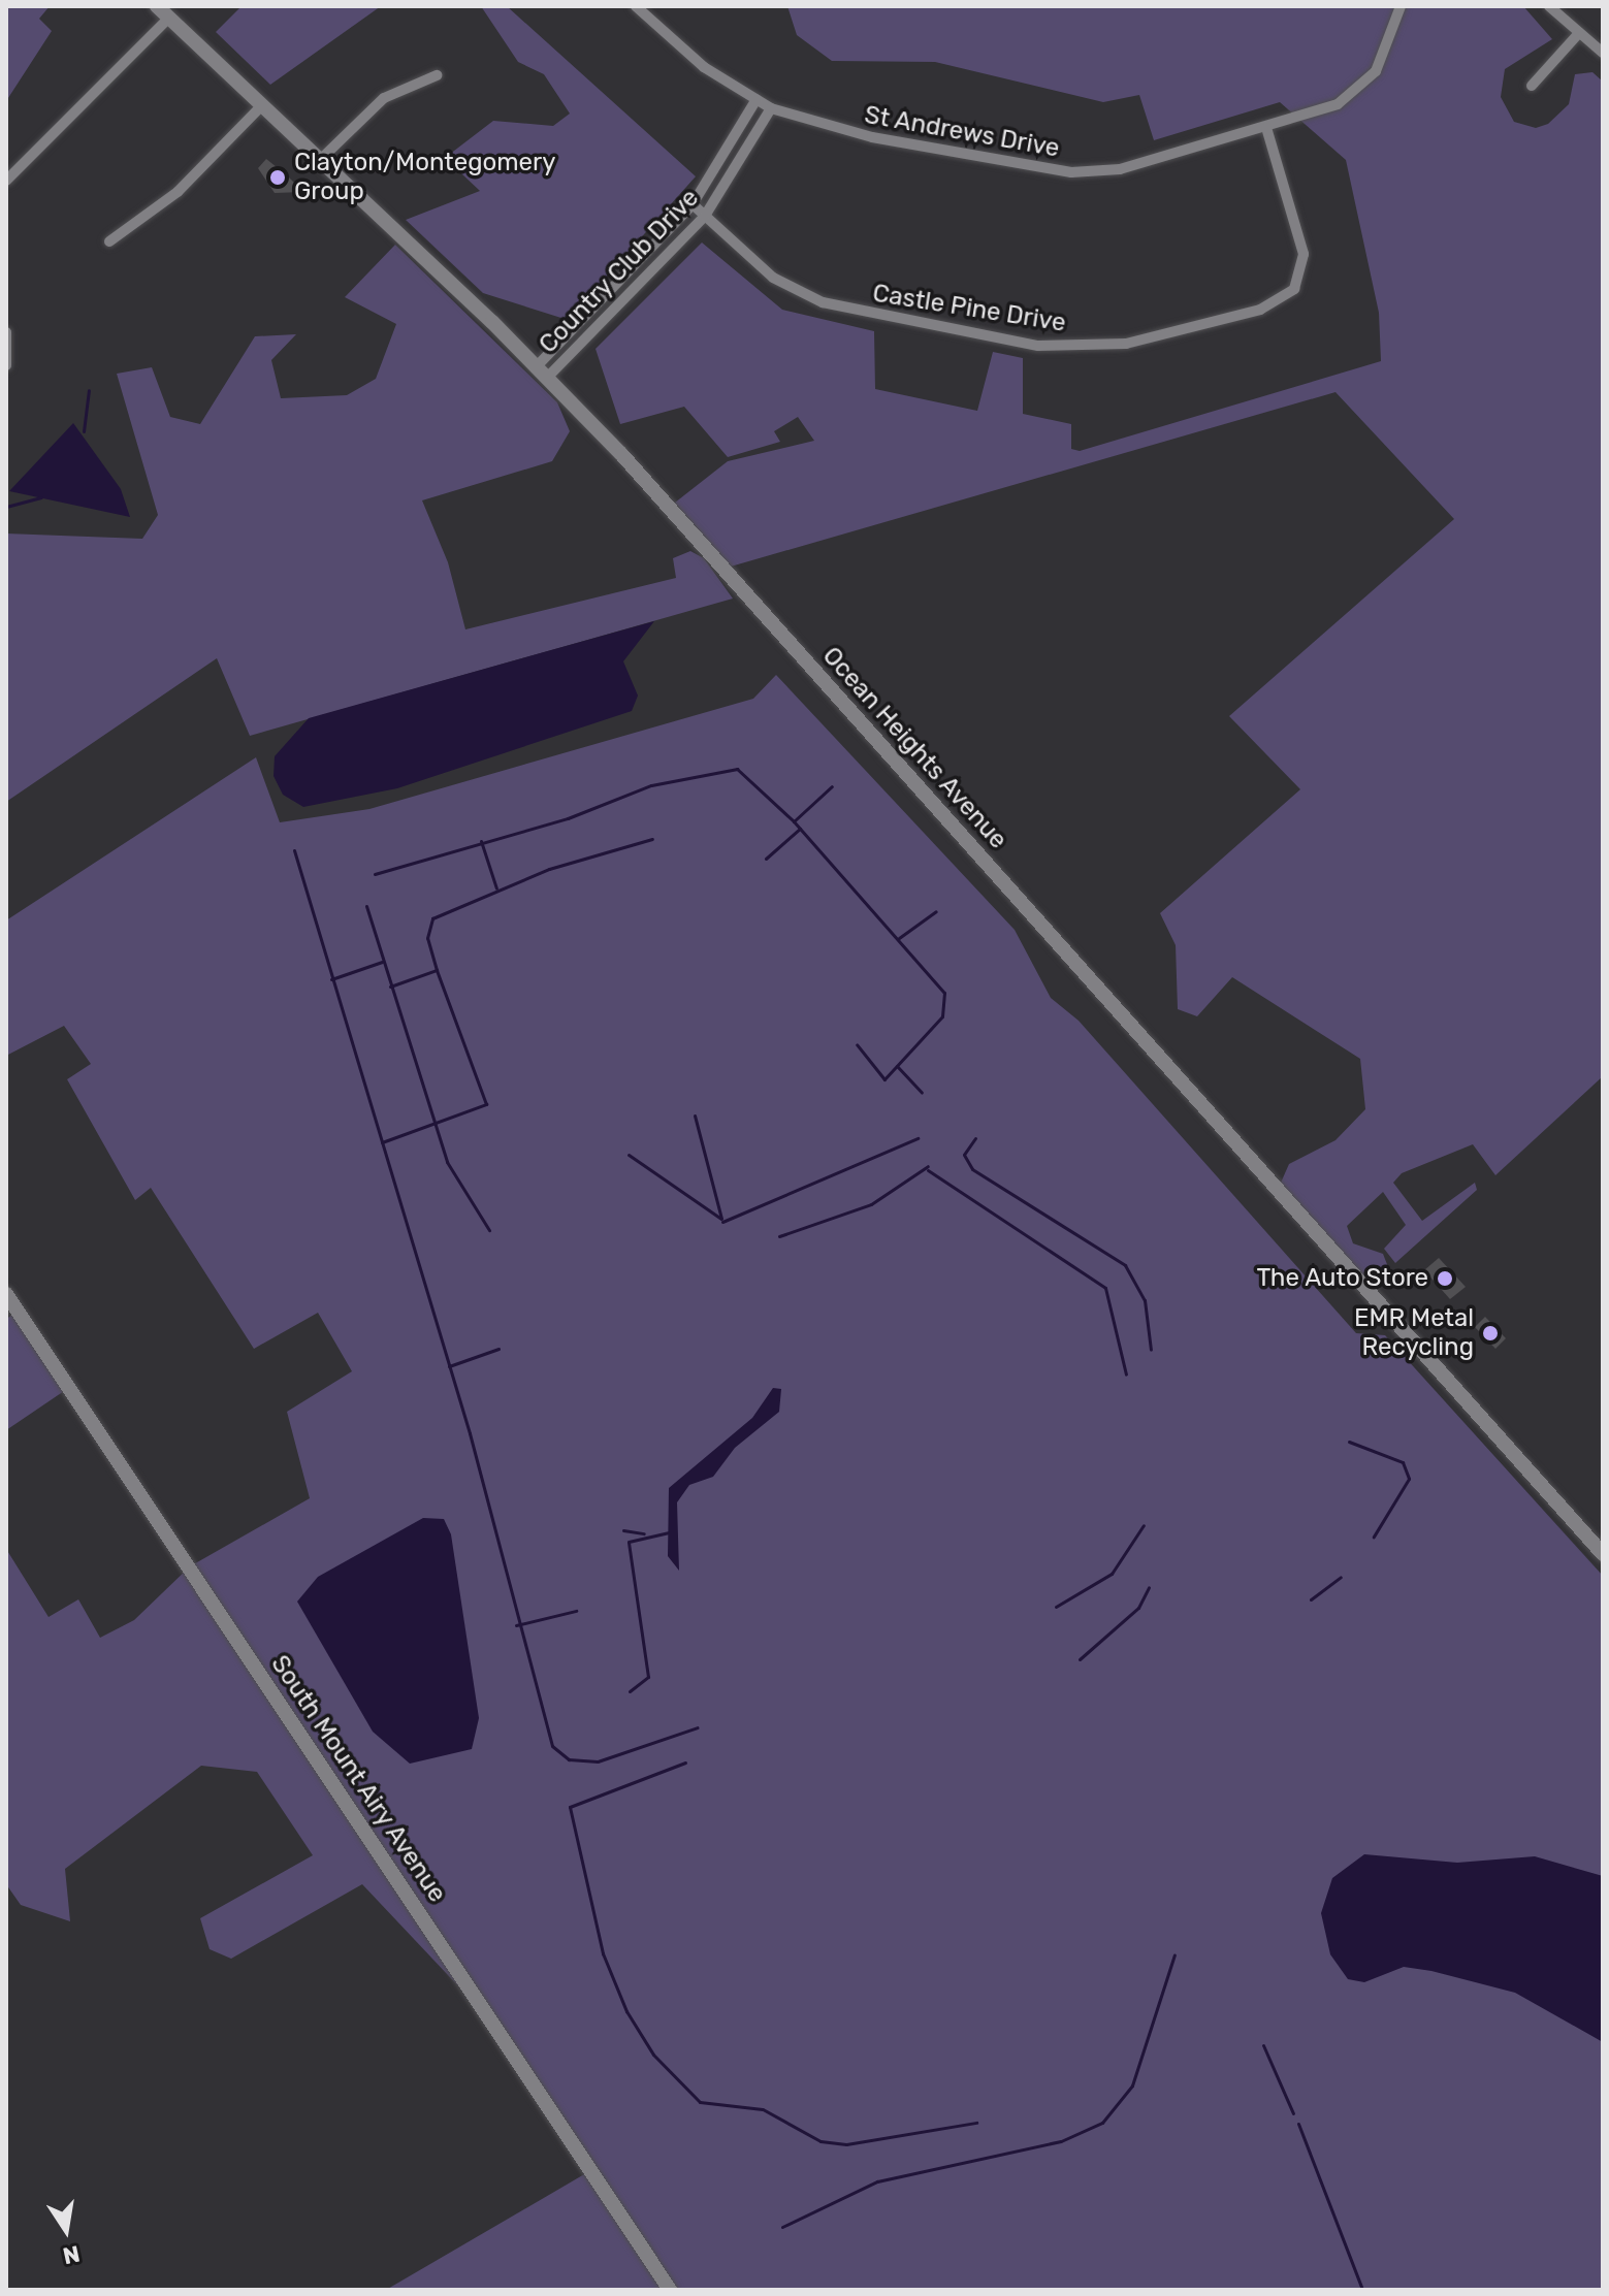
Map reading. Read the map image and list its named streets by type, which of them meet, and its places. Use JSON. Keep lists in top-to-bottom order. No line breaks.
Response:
{"streets":{"main road":["Ocean Heights Avenue","South Mount Airy Avenue"],"street":["St Andrews Drive","Country Club Drive","Castle Pine Drive"]},"crossings":[["St Andrews Drive","Country Club Drive"],["St Andrews Drive","Castle Pine Drive"],["Country Club Drive","Castle Pine Drive"],["Country Club Drive","Ocean Heights Avenue"]],"places":["Clayton/Montegomery Group","The Auto Store","EMR Metal Recycling"],"north":"bottom"}
